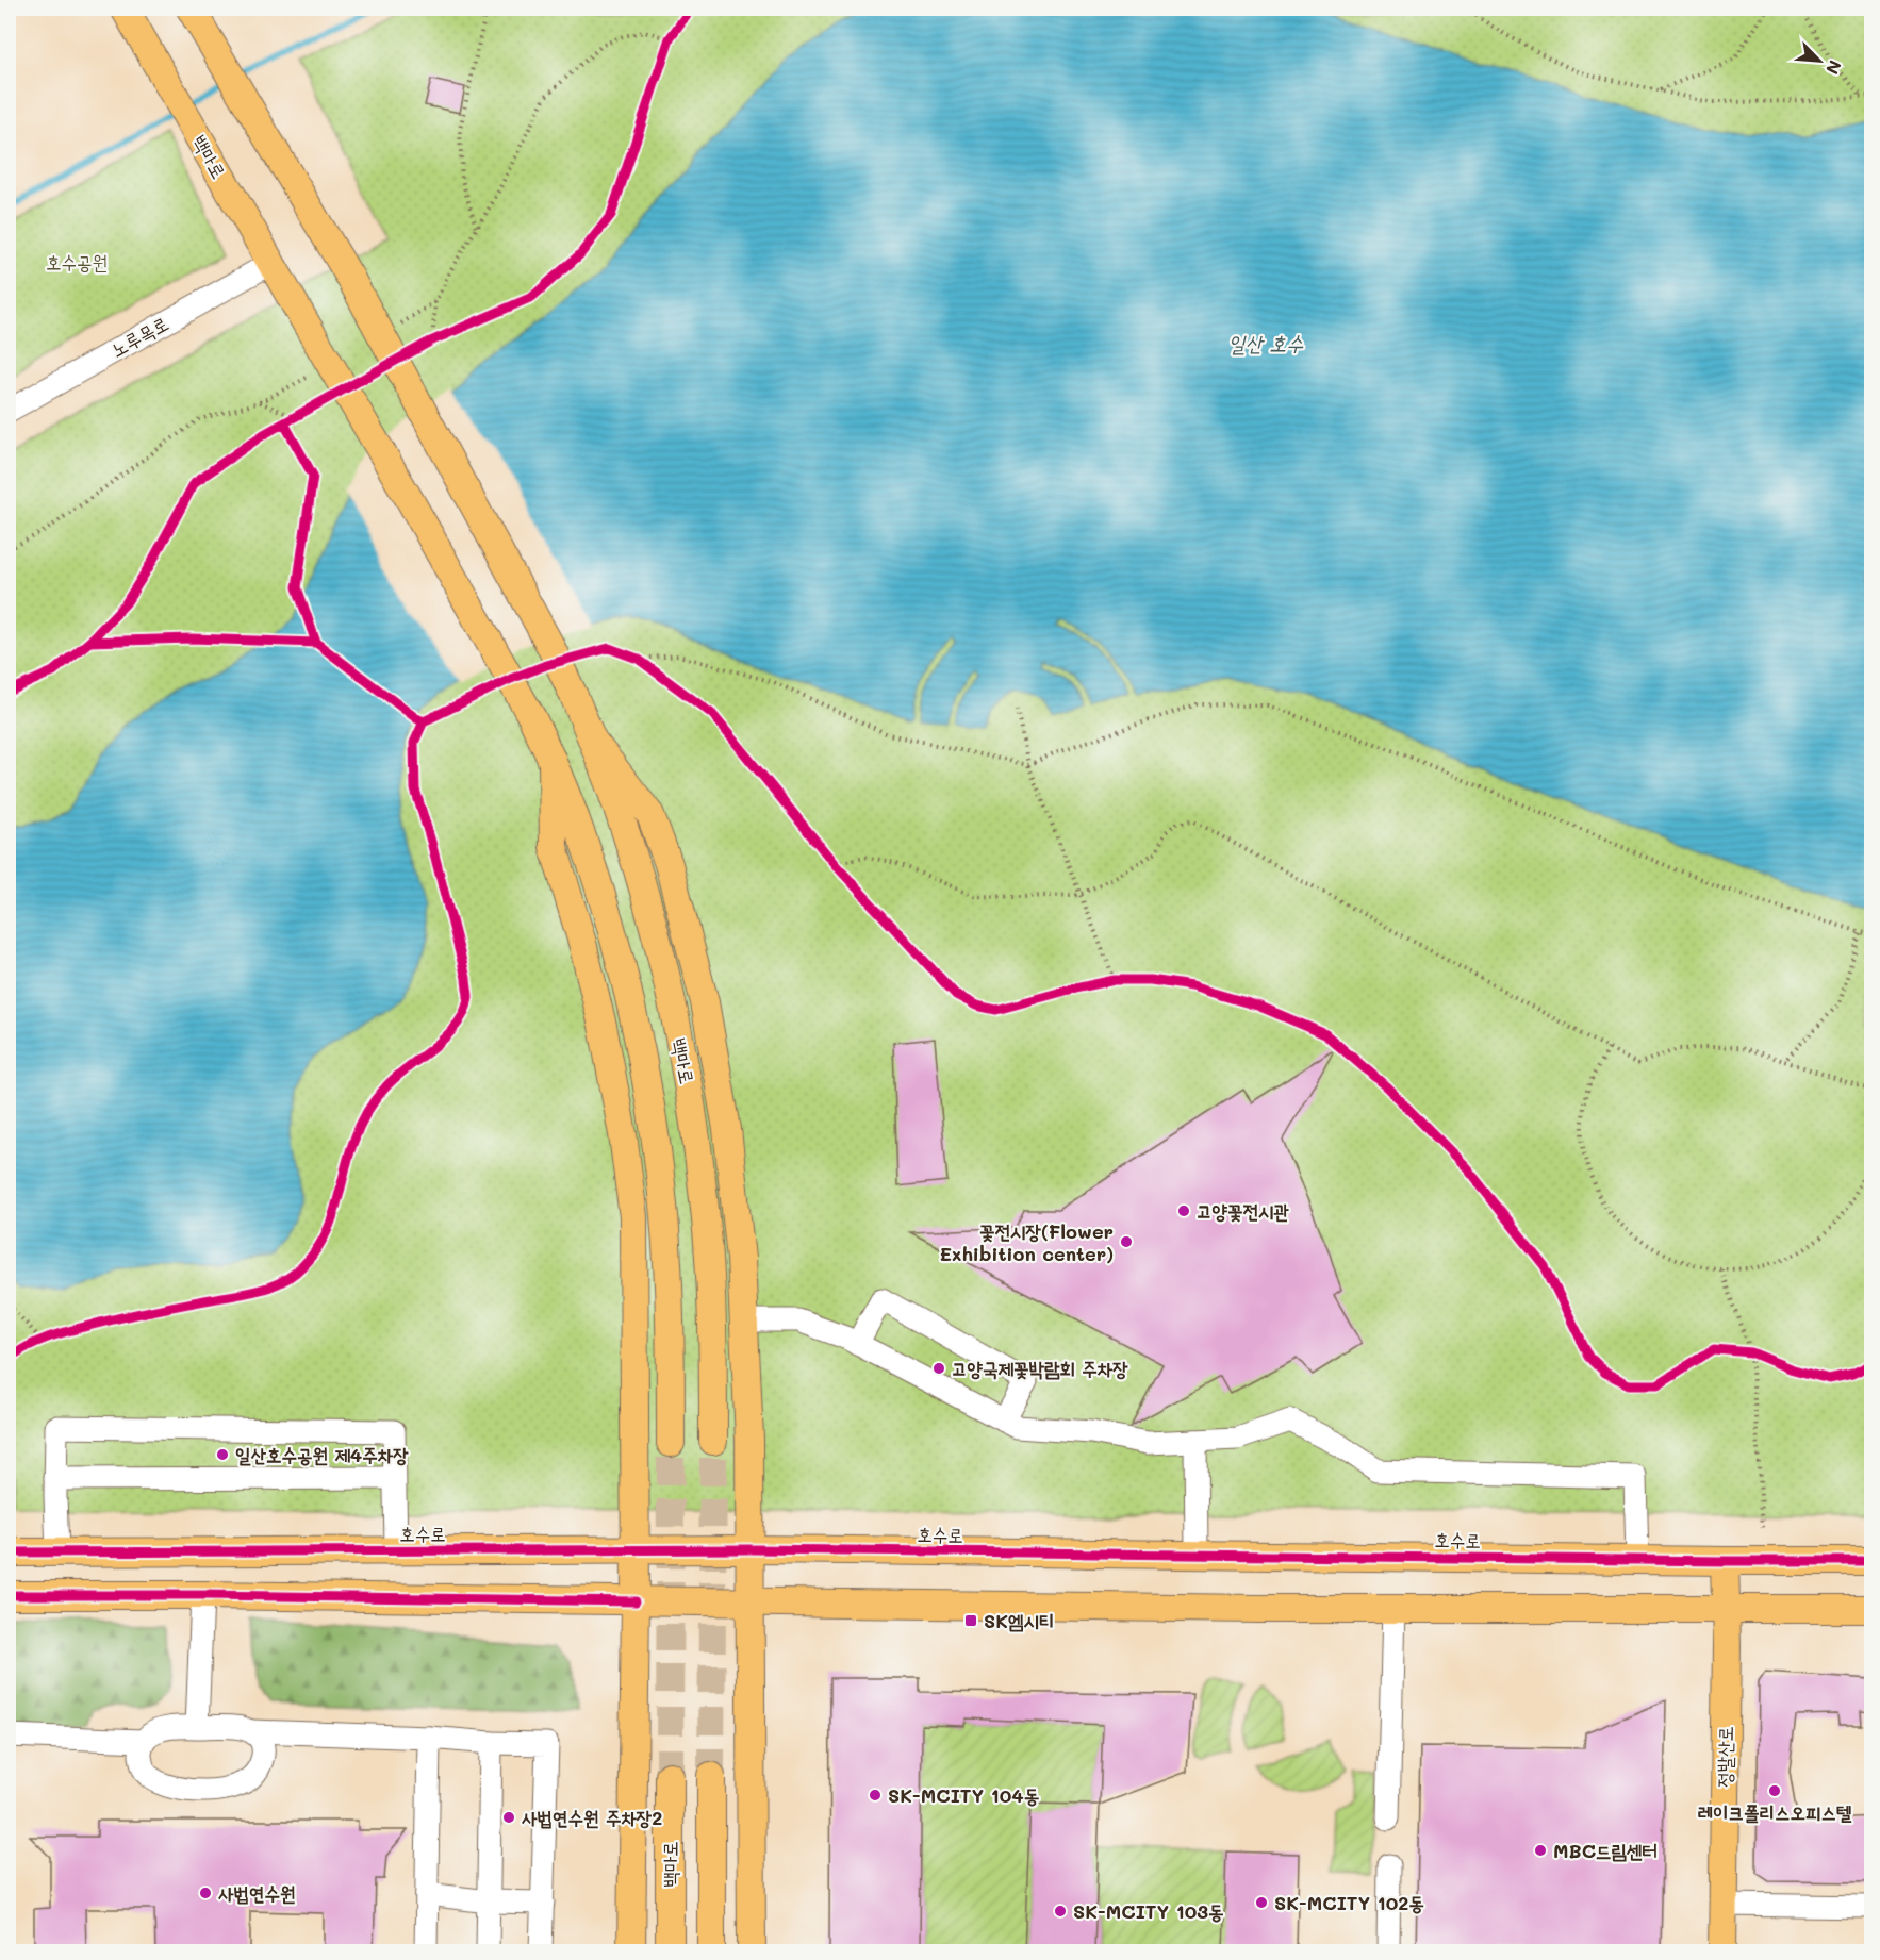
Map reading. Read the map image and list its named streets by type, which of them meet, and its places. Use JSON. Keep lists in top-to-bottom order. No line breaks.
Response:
{"streets":{"main road":["백마로","호수로","정발산로"],"street":["노루목로"]},"crossings":[["백마로","노루목로"],["호수로","정발산로"]],"water":["일산 호수"],"parks":["호수공원"],"places":{"other":["고양꽃전시관","꽃전시장(Flower Exhibition center)","고양국제꽃박람회 주차장","일산호수공원 제4주차장","레이크폴리스오피스텔","SK-MCITY 104동","사법연수원 주차장2","MBC드림센터","사법연수원","SK-MCITY 102동","SK-MCITY 103동"],"transit":["SK엠시티"]},"north":"bottom right"}
